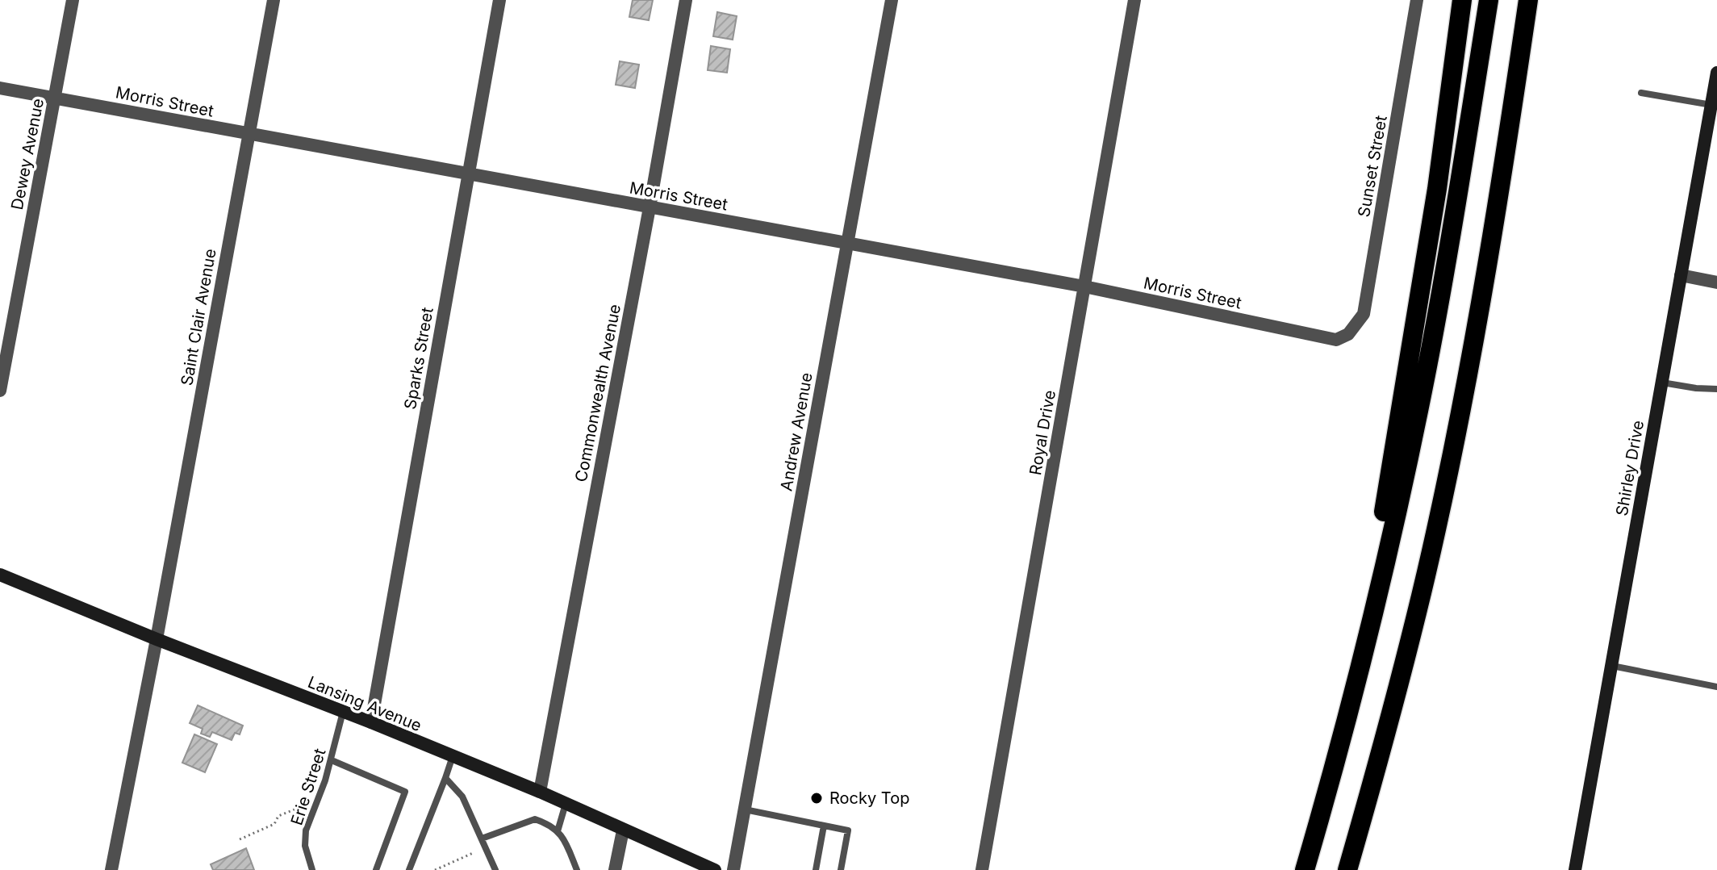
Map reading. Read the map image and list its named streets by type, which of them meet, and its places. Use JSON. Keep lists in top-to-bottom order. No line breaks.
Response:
{"streets":{"street":["Morris Street","Dewey Avenue","Sunset Street","Saint Clair Avenue","Sparks Street","Commonwealth Avenue","Andrew Avenue","Royal Drive","Shirley Drive","Lansing Avenue"],"lane":["Erie Street"]},"crossings":[["Morris Street","Dewey Avenue"],["Morris Street","Sunset Street"],["Morris Street","Saint Clair Avenue"],["Morris Street","Sparks Street"],["Morris Street","Commonwealth Avenue"],["Morris Street","Andrew Avenue"],["Morris Street","Royal Drive"],["Saint Clair Avenue","Lansing Avenue"],["Sparks Street","Lansing Avenue"],["Commonwealth Avenue","Lansing Avenue"],["Lansing Avenue","Erie Street"]],"places":["Rocky Top"]}
